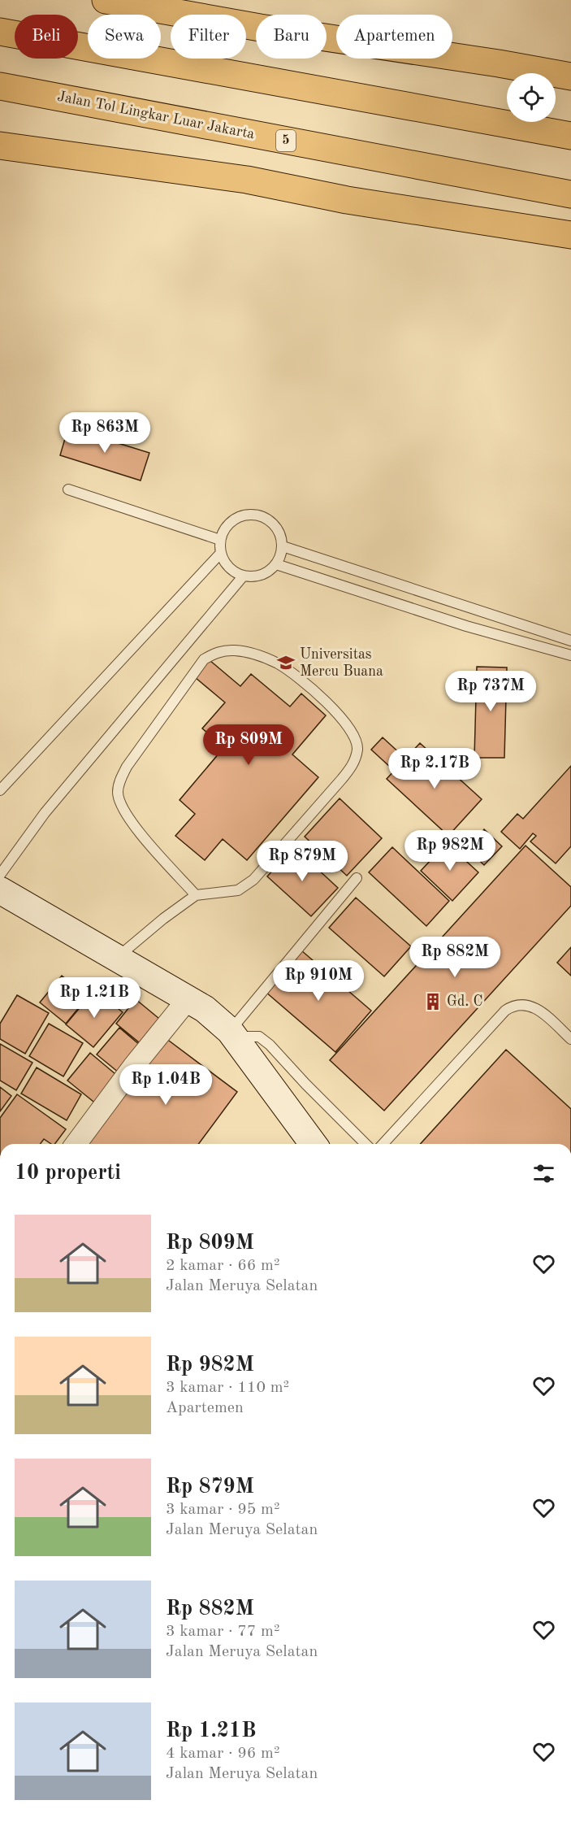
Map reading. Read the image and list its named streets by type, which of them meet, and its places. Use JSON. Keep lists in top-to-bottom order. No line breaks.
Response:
{"streets":{"highway":["Jalan Tol Lingkar Luar Jakarta","5"]},"places":{"school or university":["Universitas Mercu Buana"],"building":["Gd. C"]},"page":{"chip":["Beli","Sewa","Filter","Baru","Apartemen"],"price":["Rp 863M","Rp 737M","Rp 809M","Rp 2.17B","Rp 982M","Rp 879M","Rp 882M","Rp 910M","Rp 1.21B","Rp 1.04B"],"heading":"10 properti","list":[{"name":"Rp 809M","note":"2 kamar · 66 m² · Jalan Meruya Selatan"},{"name":"Rp 982M","note":"3 kamar · 110 m² · Apartemen"},{"name":"Rp 879M","note":"3 kamar · 95 m² · Jalan Meruya Selatan"},{"name":"Rp 882M","note":"3 kamar · 77 m² · Jalan Meruya Selatan"},{"name":"Rp 1.21B","note":"4 kamar · 96 m² · Jalan Meruya Selatan"}]}}
